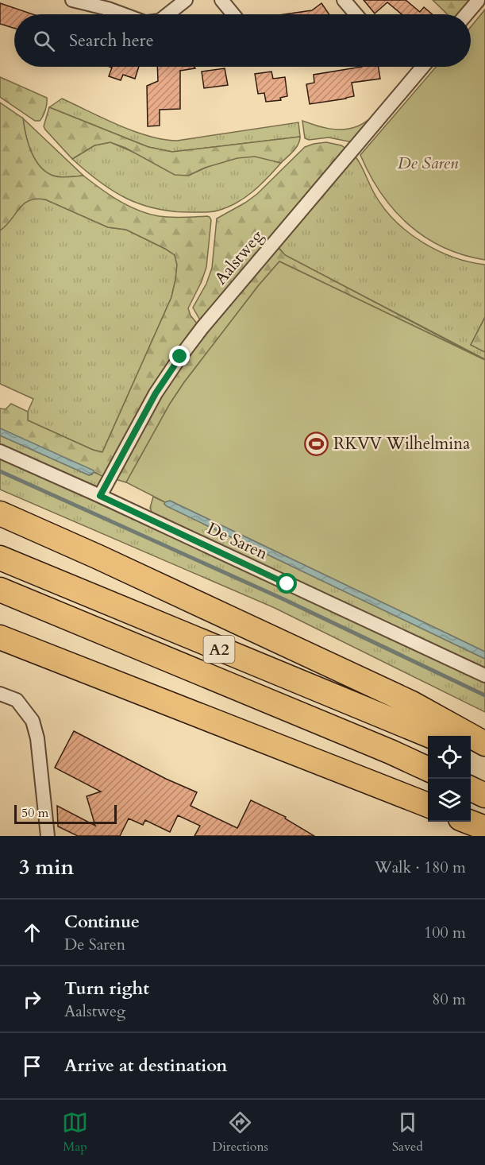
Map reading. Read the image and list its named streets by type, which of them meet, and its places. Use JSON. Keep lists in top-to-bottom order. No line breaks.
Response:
{"streets":{"highway":["A2"],"street":["Aalstweg","De Saren"]},"crossings":[["Aalstweg","De Saren"]],"parks":["De Saren"],"places":{"sports":["RKVV Wilhelmina"]},"scale_bar":"50 m","page":{"search":"Search here","scale":"50 m","heading":["3 min","Walk · 180 m"],"list":[["Continue","De Saren","100 m"],["Turn right","Aalstweg","80 m"],"Arrive at destination"],"nav":["Map","Directions","Saved"]}}
